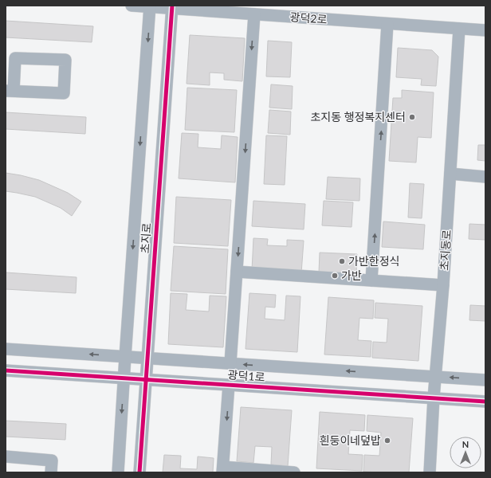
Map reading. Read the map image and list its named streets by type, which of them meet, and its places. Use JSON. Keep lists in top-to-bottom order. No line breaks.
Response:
{"streets":{"street":["광덕2로","초지로","초지동로","광덕1로"]},"crossings":[["광덕2로","초지로"],["광덕2로","초지동로"],["초지로","광덕1로"],["초지동로","광덕1로"]],"places":["초지동 행정복지센터","가반한정식","가반","흰둥이네덮밥"],"north":"top"}
